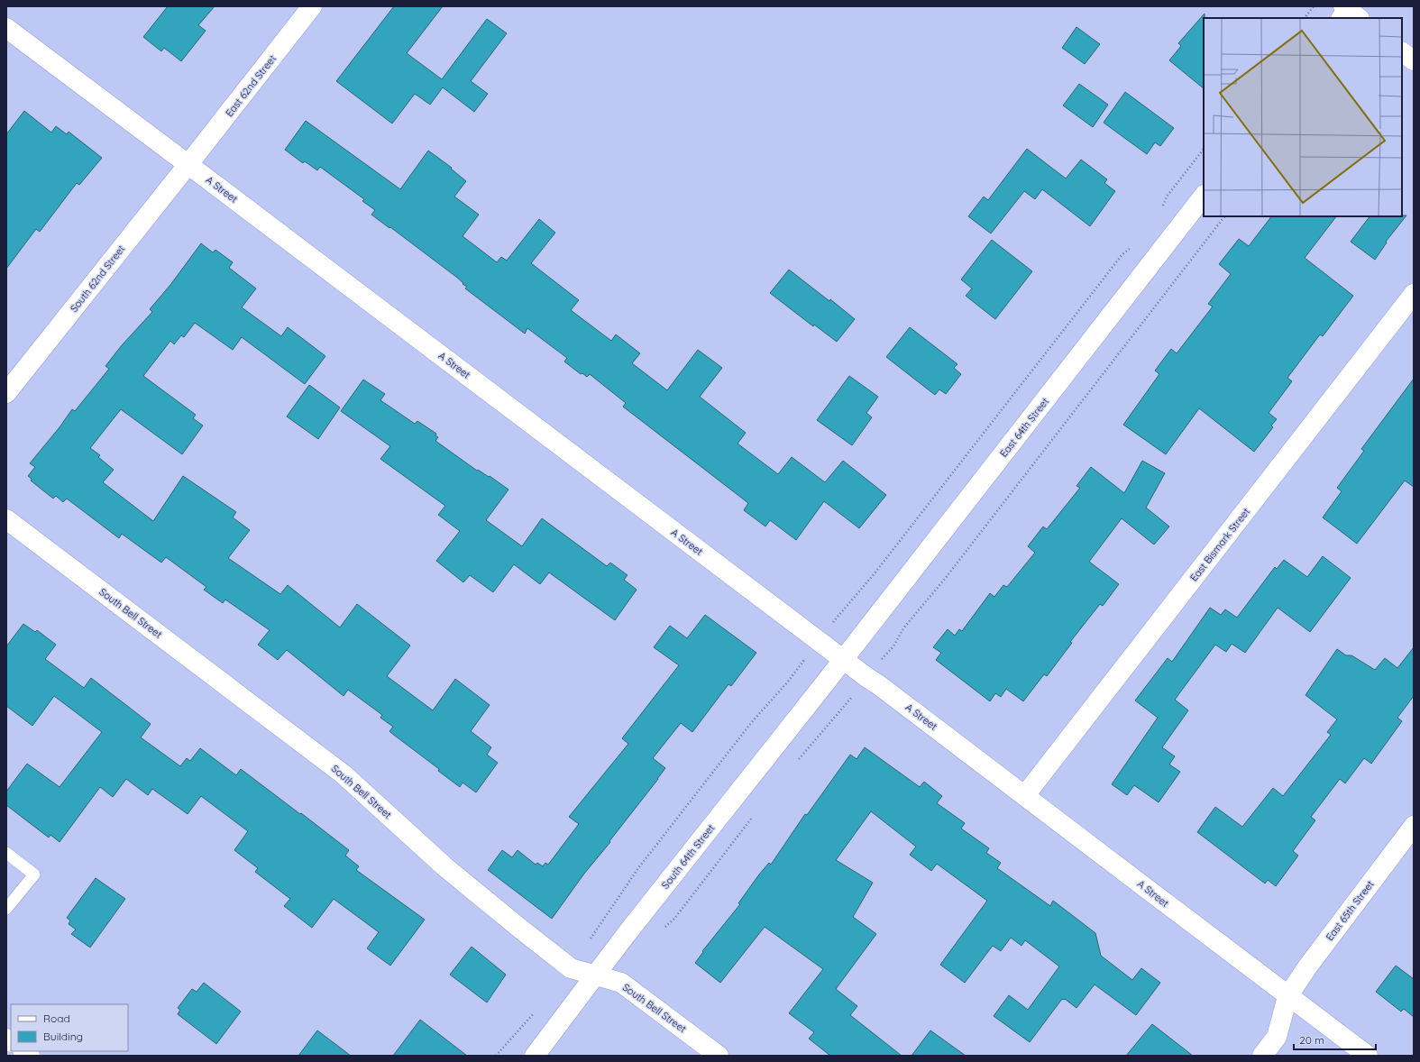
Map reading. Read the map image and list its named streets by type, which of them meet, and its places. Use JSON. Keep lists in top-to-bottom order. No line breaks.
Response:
{"streets":{"street":["East 62nd Street","A Street","South 62nd Street","East 64th Street","East Bismark Street","South Bell Street","South 64th Street","East 65th Street"]},"crossings":[["East 62nd Street","A Street"],["East 62nd Street","South 62nd Street"],["A Street","South 62nd Street"],["A Street","East 64th Street"],["A Street","East Bismark Street"],["A Street","South 64th Street"],["A Street","East 65th Street"],["East 64th Street","South 64th Street"],["South Bell Street","South 64th Street"]],"legend":["Road","Building"],"scale_bar":"20 m"}
